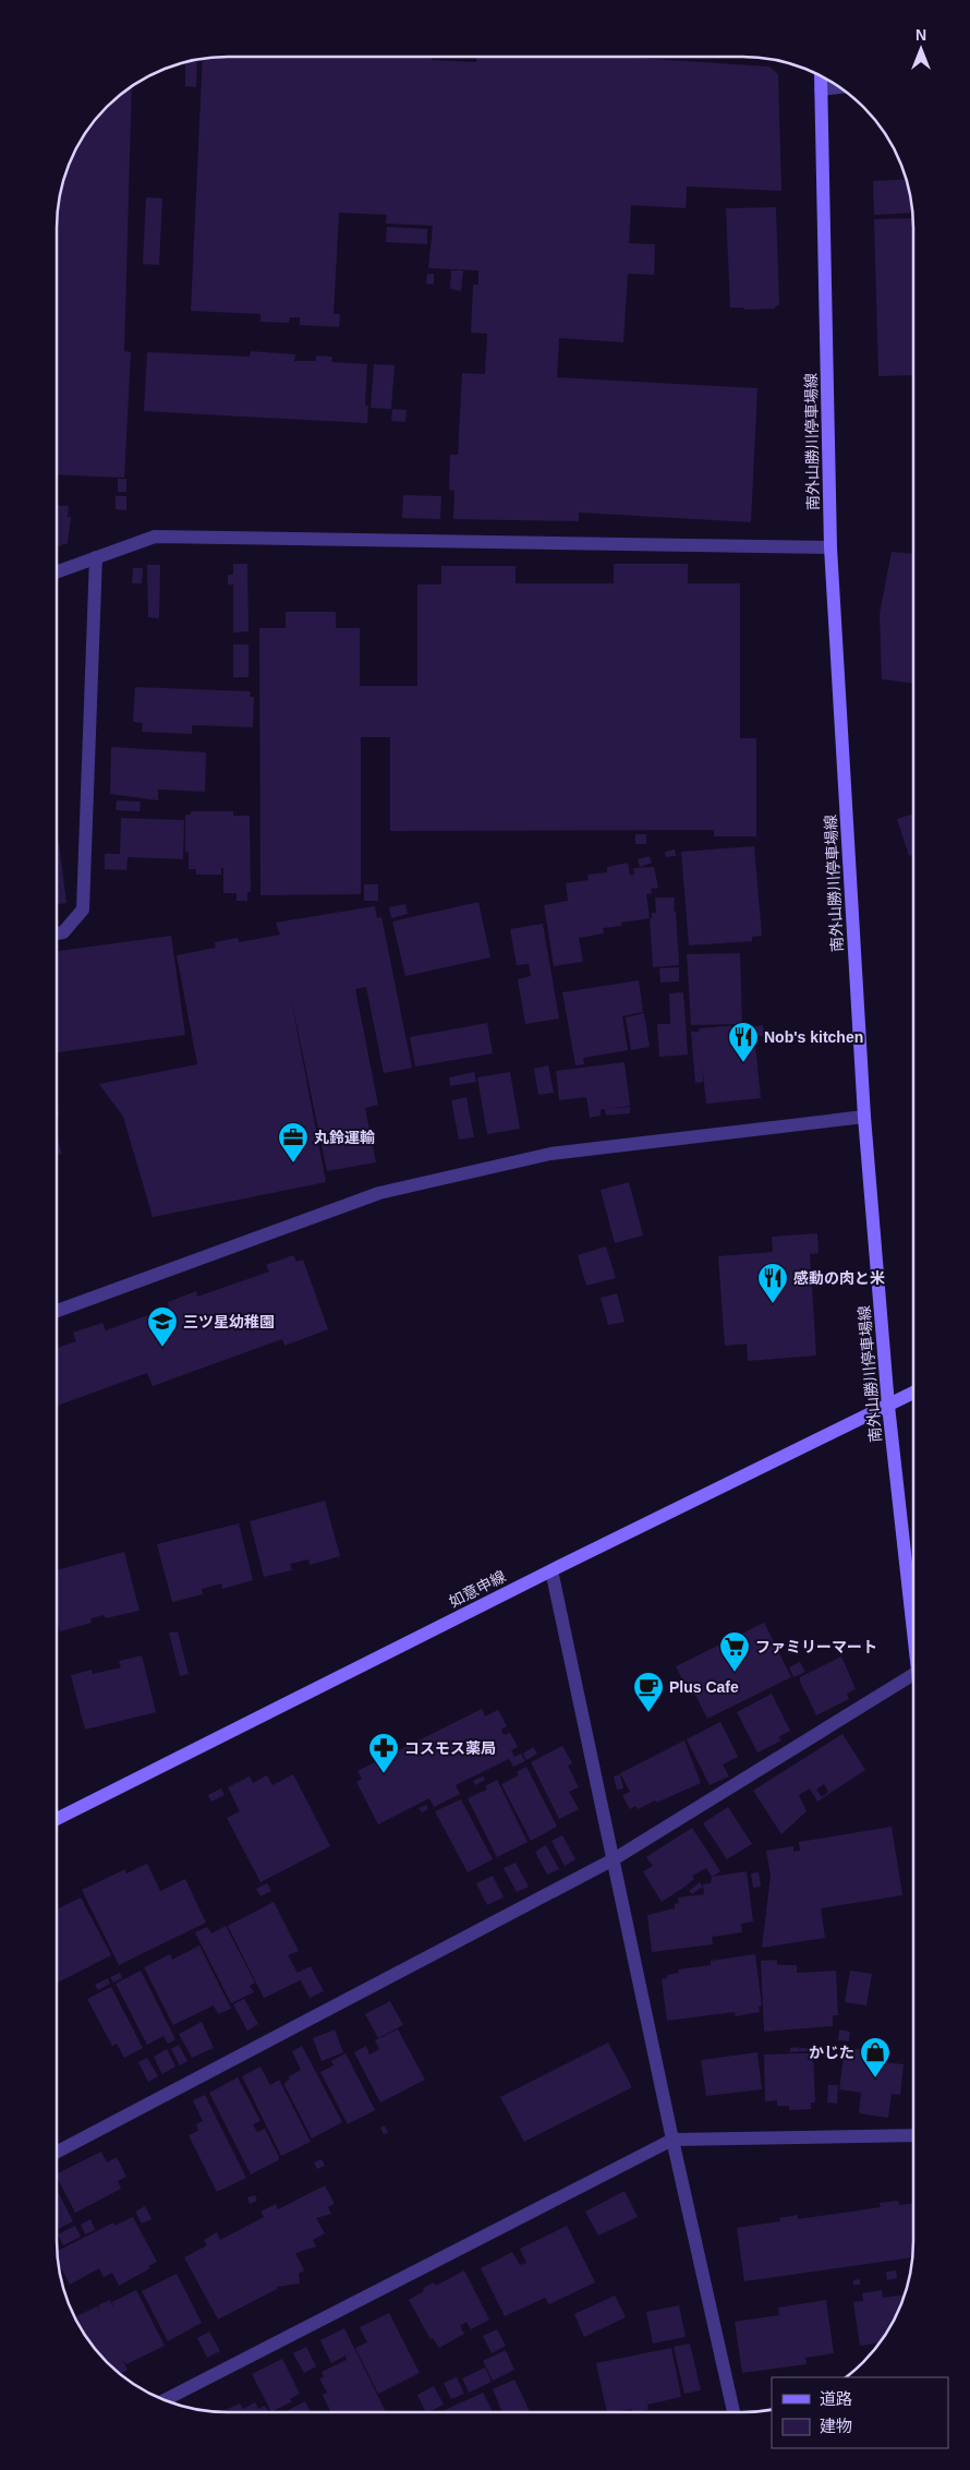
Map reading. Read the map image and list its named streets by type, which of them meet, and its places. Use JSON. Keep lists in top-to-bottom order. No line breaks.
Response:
{"streets":{"main road":["南外山勝川停車場線","如意申線"]},"crossings":[["南外山勝川停車場線","如意申線"]],"places":{"restaurant":["Nob's kitchen","感動の肉と米"],"office":["丸鈴運輸"],"school or university":["三ツ星幼稚園"],"supermarket":["ファミリーマート"],"cafe":["Plus Cafe"],"pharmacy":["コスモス薬局"],"shop":["かじた"]},"legend":["道路","建物"],"north":"top"}
